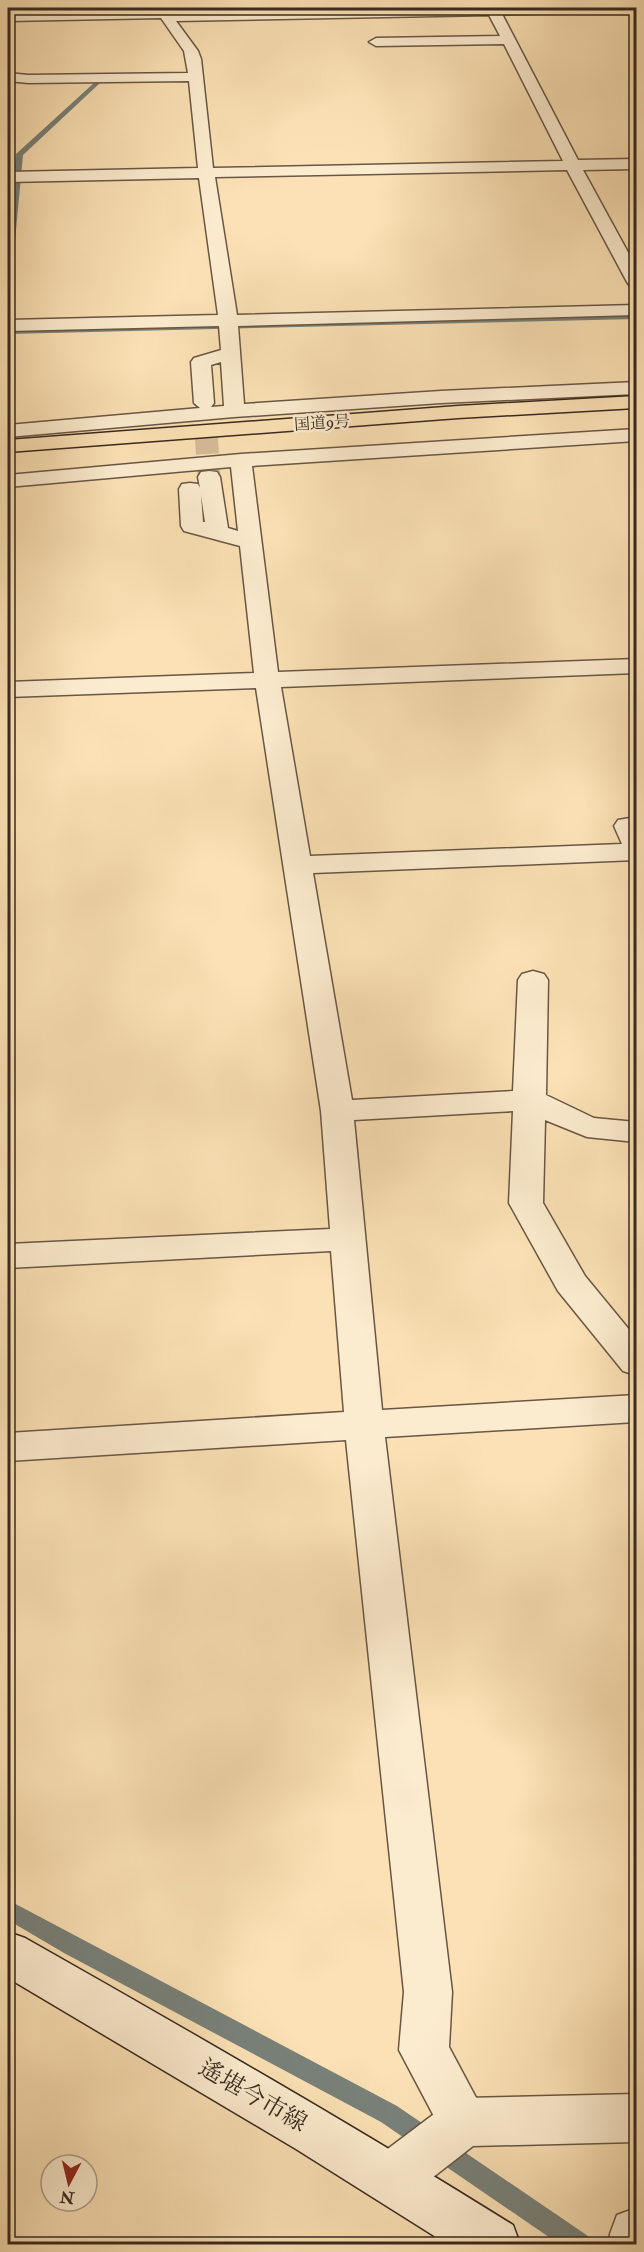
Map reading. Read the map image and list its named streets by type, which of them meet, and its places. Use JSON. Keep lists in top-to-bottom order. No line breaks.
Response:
{"streets":{"highway":["国道9号"],"street":["遙堪今市線"]},"north":"bottom"}
